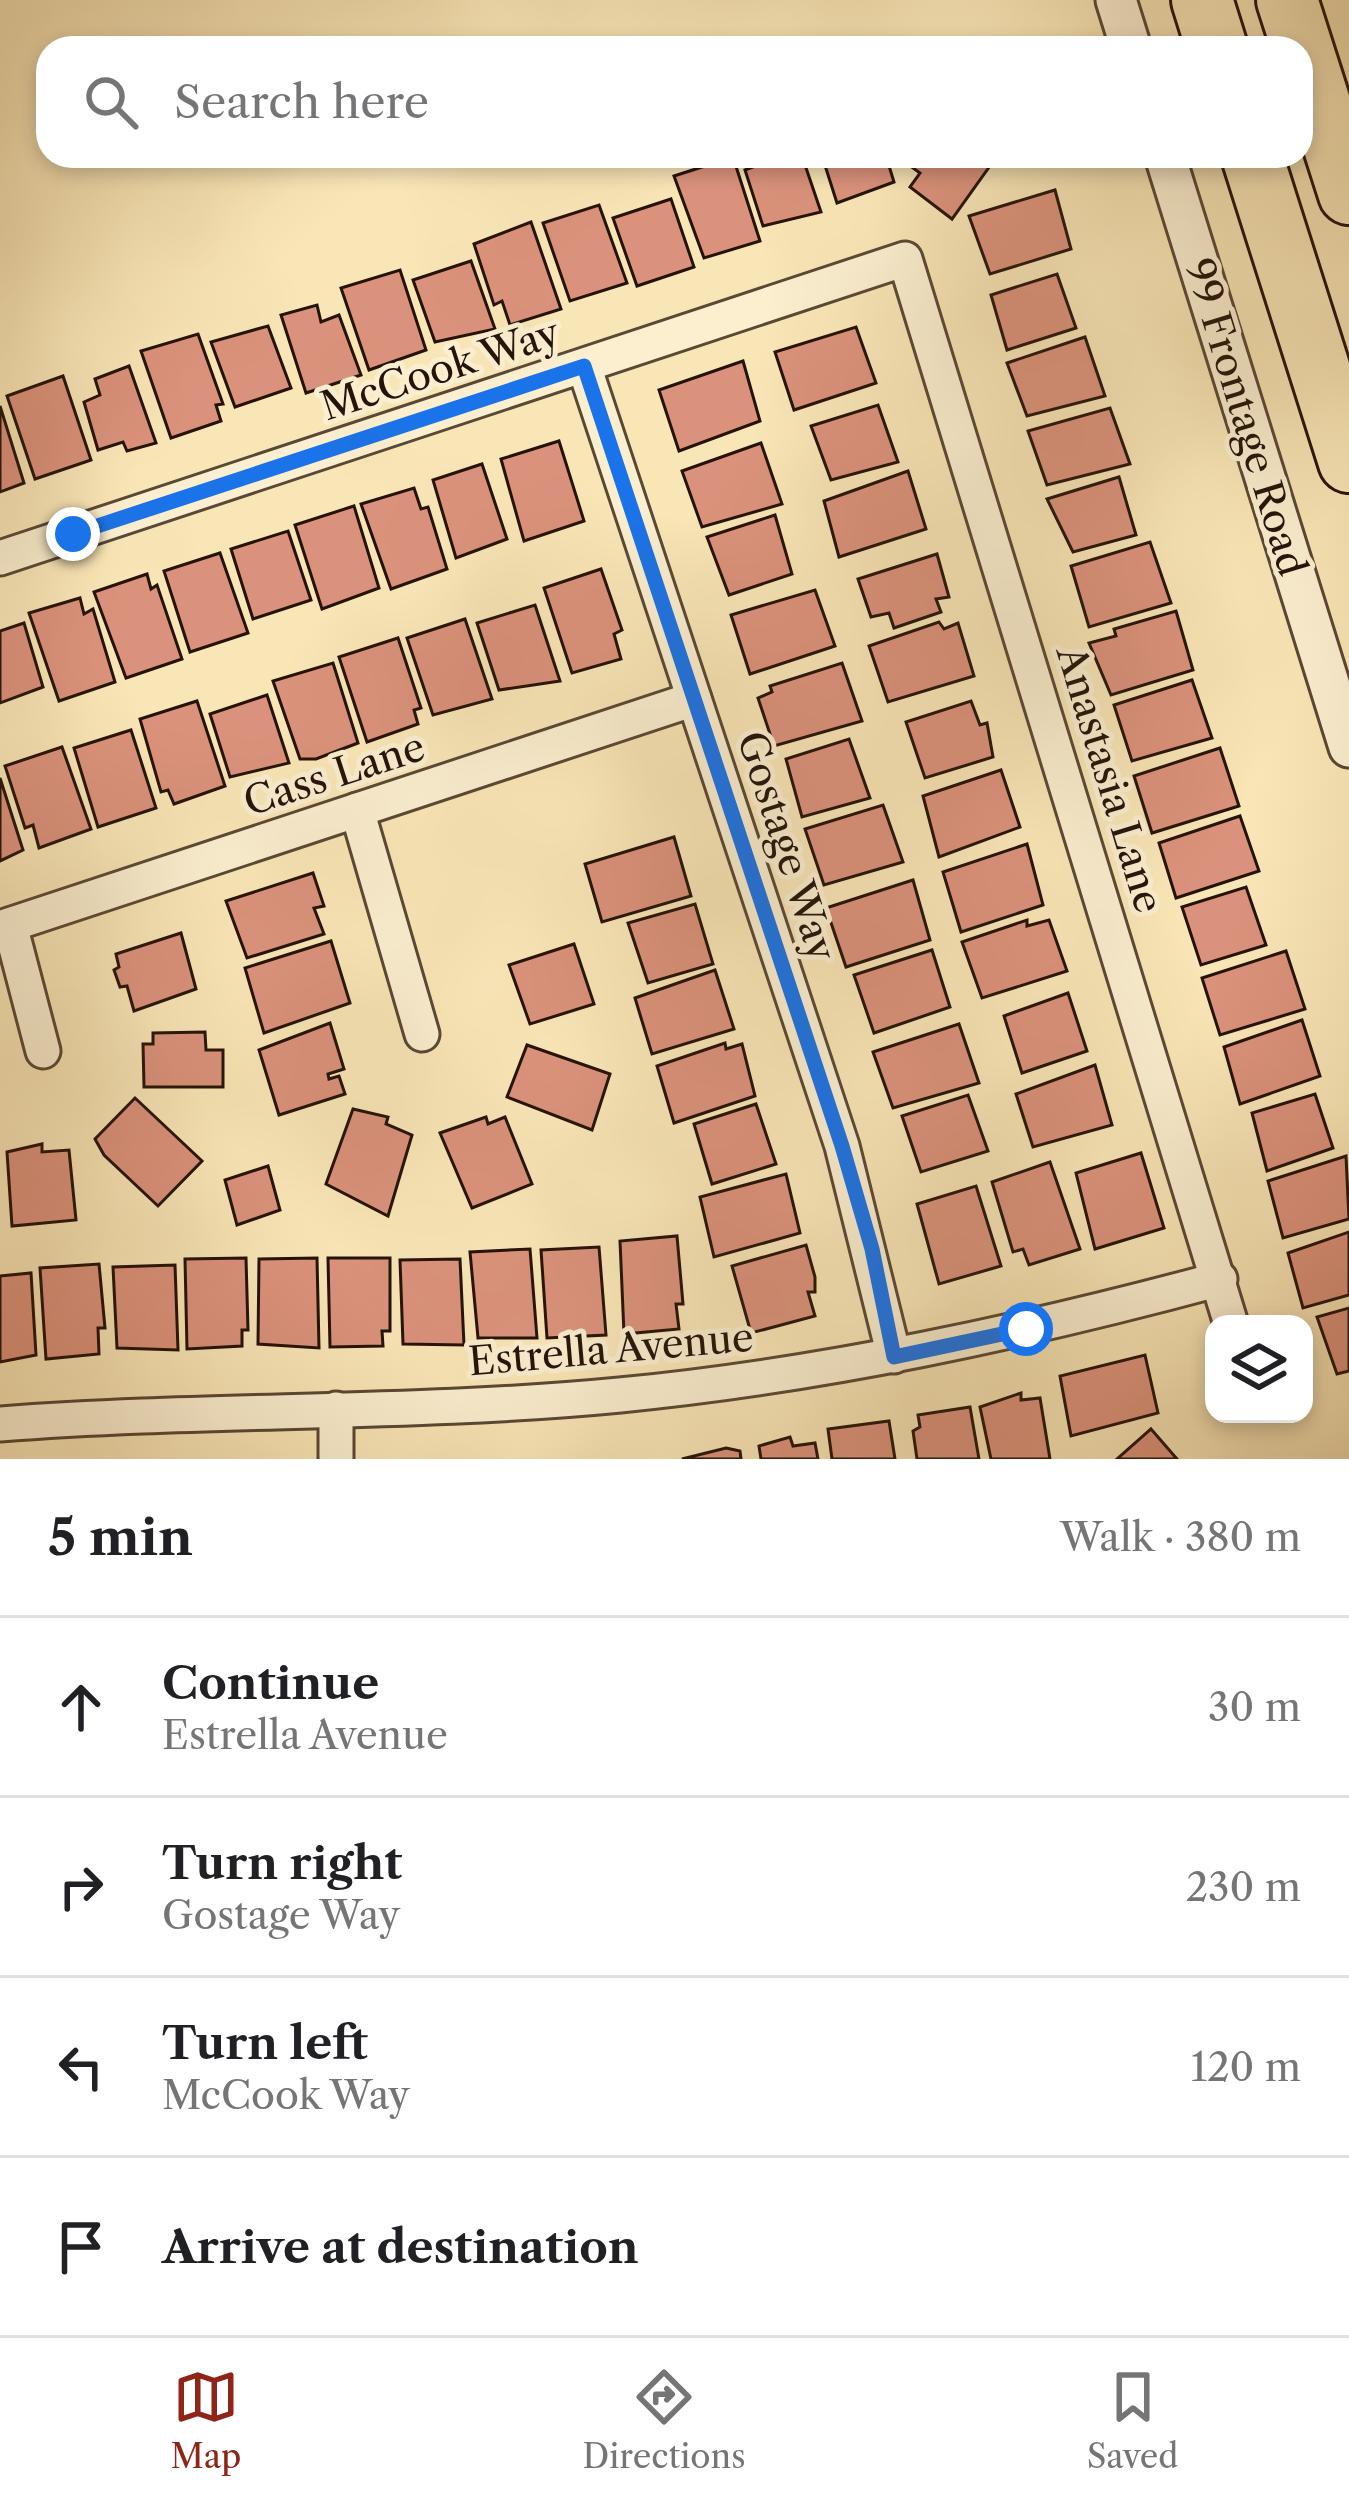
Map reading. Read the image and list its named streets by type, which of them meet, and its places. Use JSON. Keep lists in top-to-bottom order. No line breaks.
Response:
{"streets":{"street":["McCook Way","99 Frontage Road","Cass Lane","Anastasia Lane","Gostage Way","Estrella Avenue"]},"crossings":[["McCook Way","Anastasia Lane"],["McCook Way","Gostage Way"],["Cass Lane","Gostage Way"],["Anastasia Lane","Estrella Avenue"],["Gostage Way","Estrella Avenue"]],"page":{"search":"Search here","heading":["5 min","Walk · 380 m"],"list":[["Continue","Estrella Avenue","30 m"],["Turn right","Gostage Way","230 m"],["Turn left","McCook Way","120 m"],"Arrive at destination"],"nav":["Map","Directions","Saved"]}}
